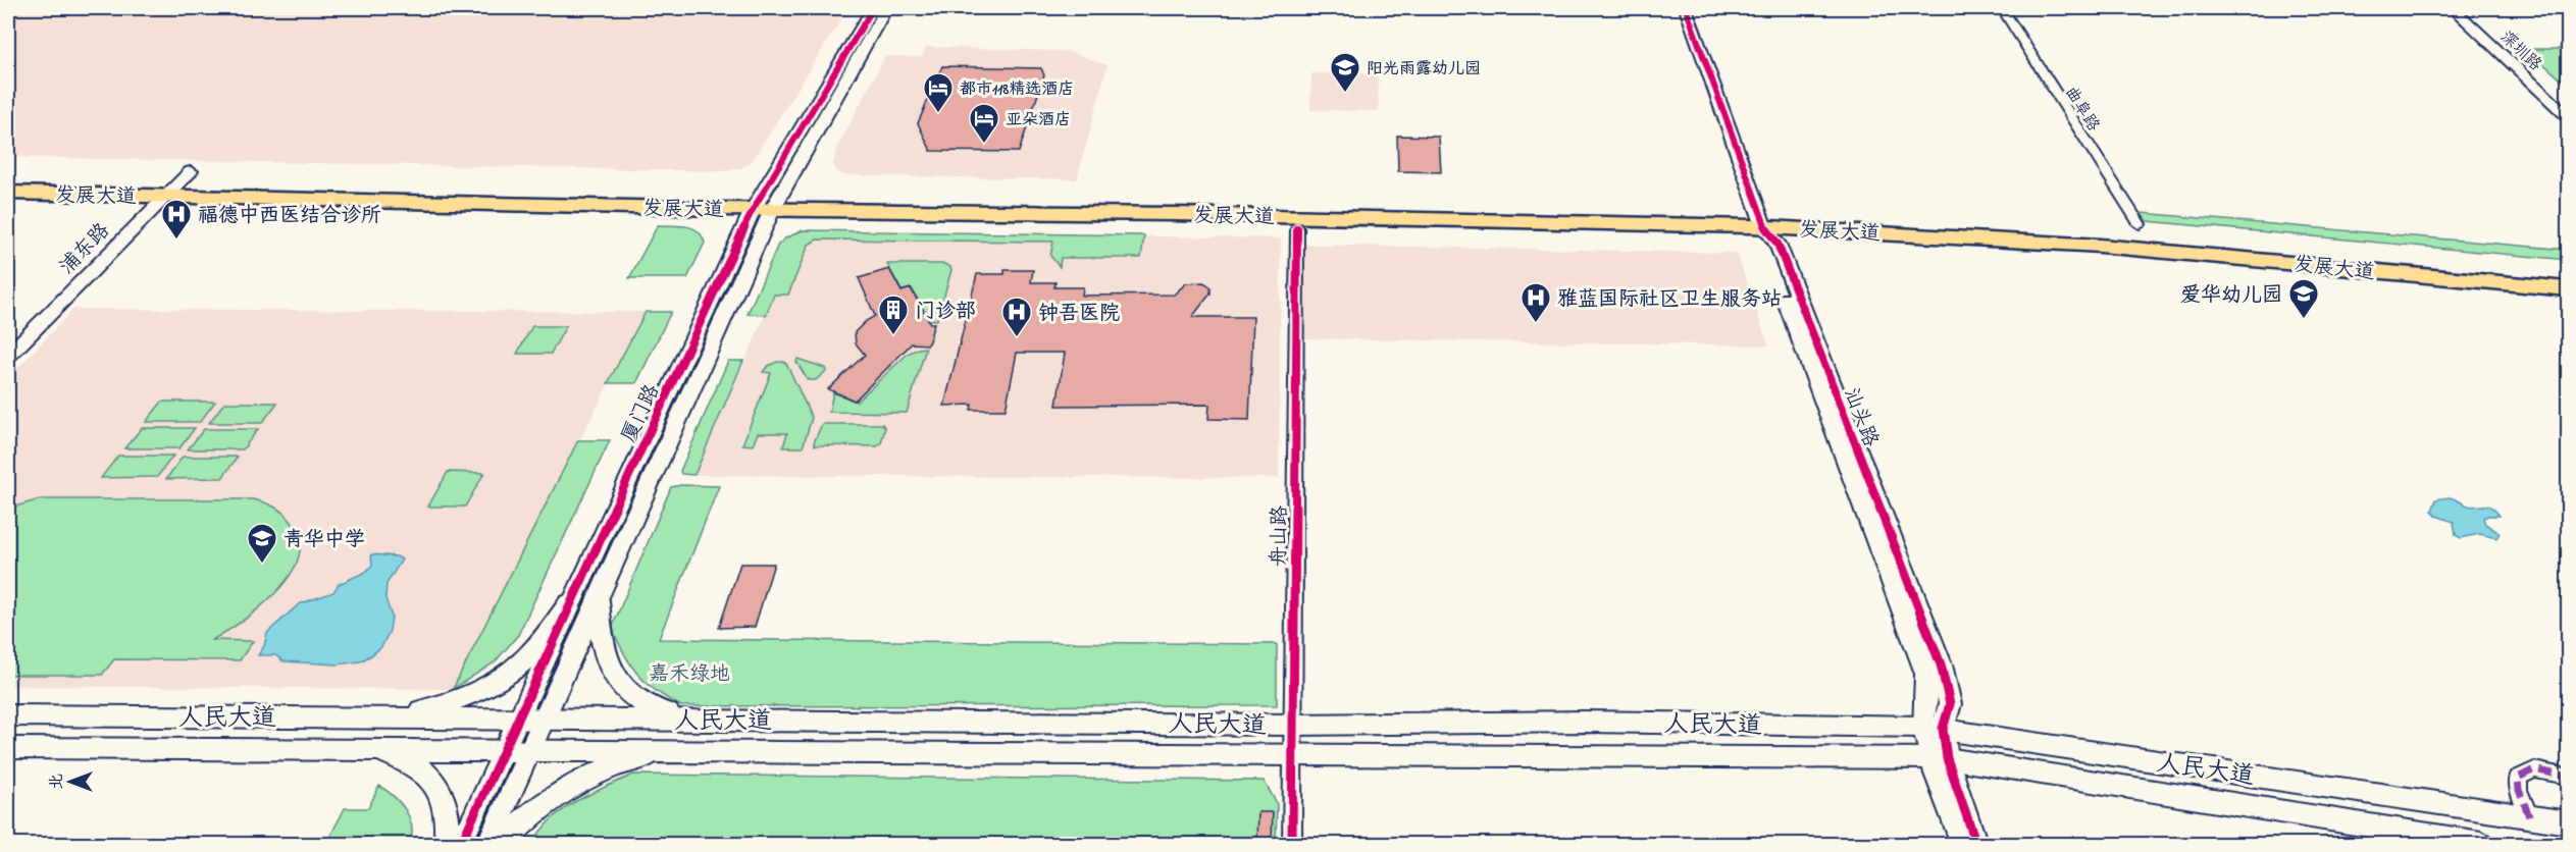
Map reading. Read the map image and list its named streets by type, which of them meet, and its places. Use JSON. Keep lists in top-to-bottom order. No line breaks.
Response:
{"streets":{"main road":["发展大道","人民大道"],"street":["深圳路","曲阜路","浦东路","厦门路","汕头路","舟山路"]},"crossings":[["发展大道","浦东路"],["发展大道","厦门路"],["发展大道","汕头路"],["厦门路","人民大道"],["汕头路","人民大道"],["舟山路","人民大道"]],"parks":["嘉禾绿地"],"places":{"school or university":["阳光雨露幼儿园","爱华幼儿园","青华中学"],"hotel":["都市118精选酒店","亚朵酒店"],"hospital":["福德中西医结合诊所","雅蓝国际社区卫生服务站","钟吾医院"],"building":["门诊部"]},"north":"left"}
